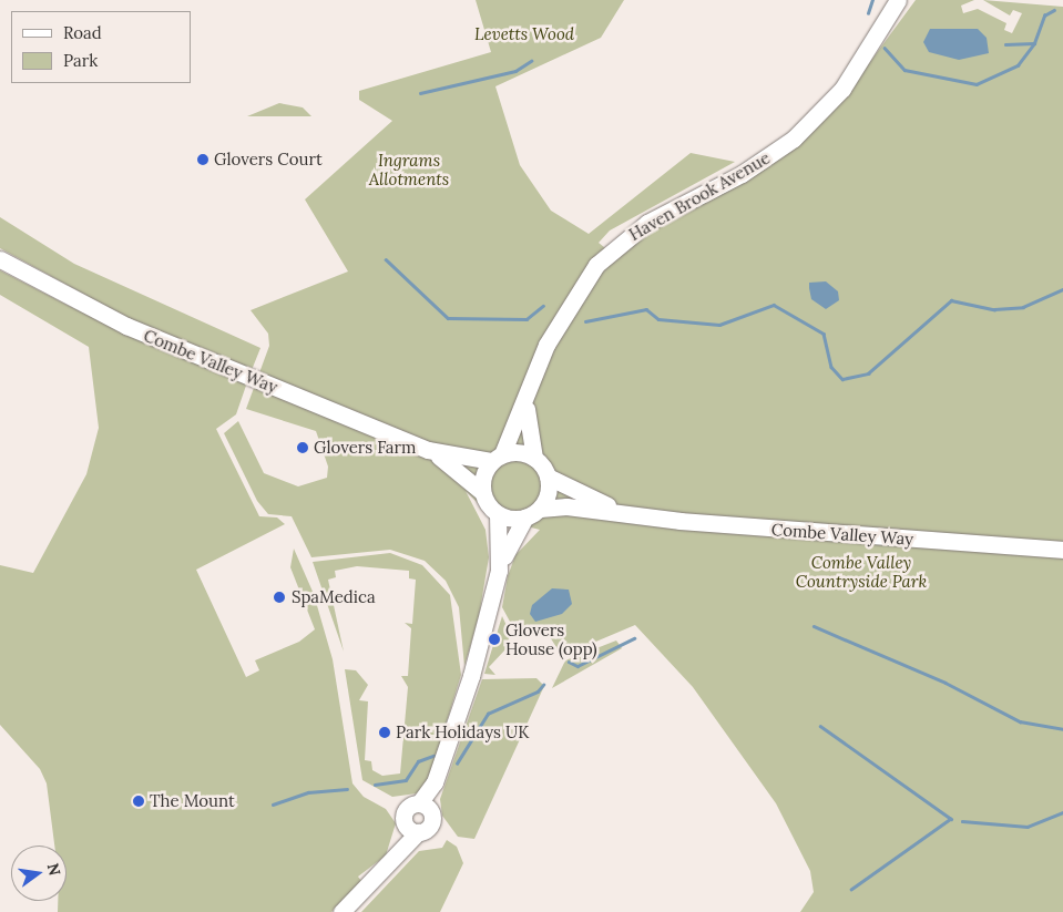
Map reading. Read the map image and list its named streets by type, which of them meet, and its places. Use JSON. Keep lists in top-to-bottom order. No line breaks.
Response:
{"streets":{"main road":["Haven Brook Avenue","Combe Valley Way"]},"crossings":[["Haven Brook Avenue","Combe Valley Way"]],"parks":["Levetts Wood","Ingrams Allotments","Combe Valley Countryside Park"],"places":["Glovers Court","Glovers Farm","SpaMedica","Glovers House (opp)","Park Holidays UK","The Mount"],"legend":["Road","Park"],"north":"right"}
